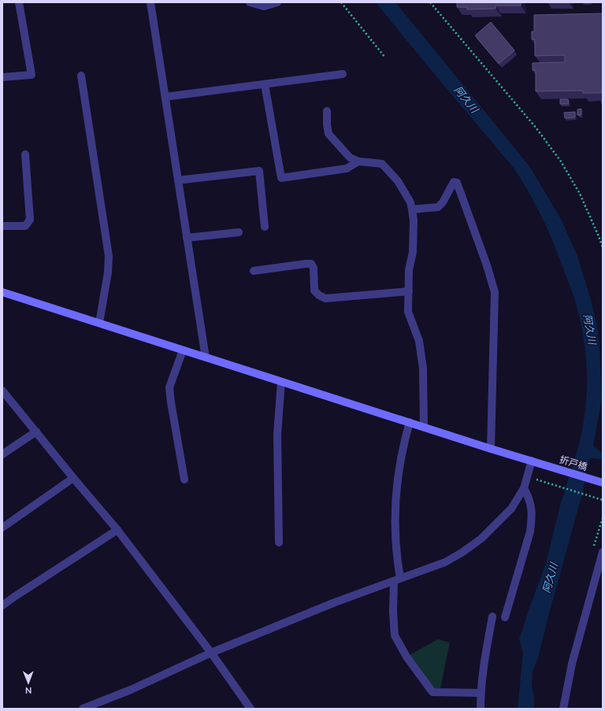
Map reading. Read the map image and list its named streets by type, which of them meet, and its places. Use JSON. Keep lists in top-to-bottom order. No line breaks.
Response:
{"streets":{"street":["折戸橋"]},"water":["阿久川"],"north":"bottom"}
